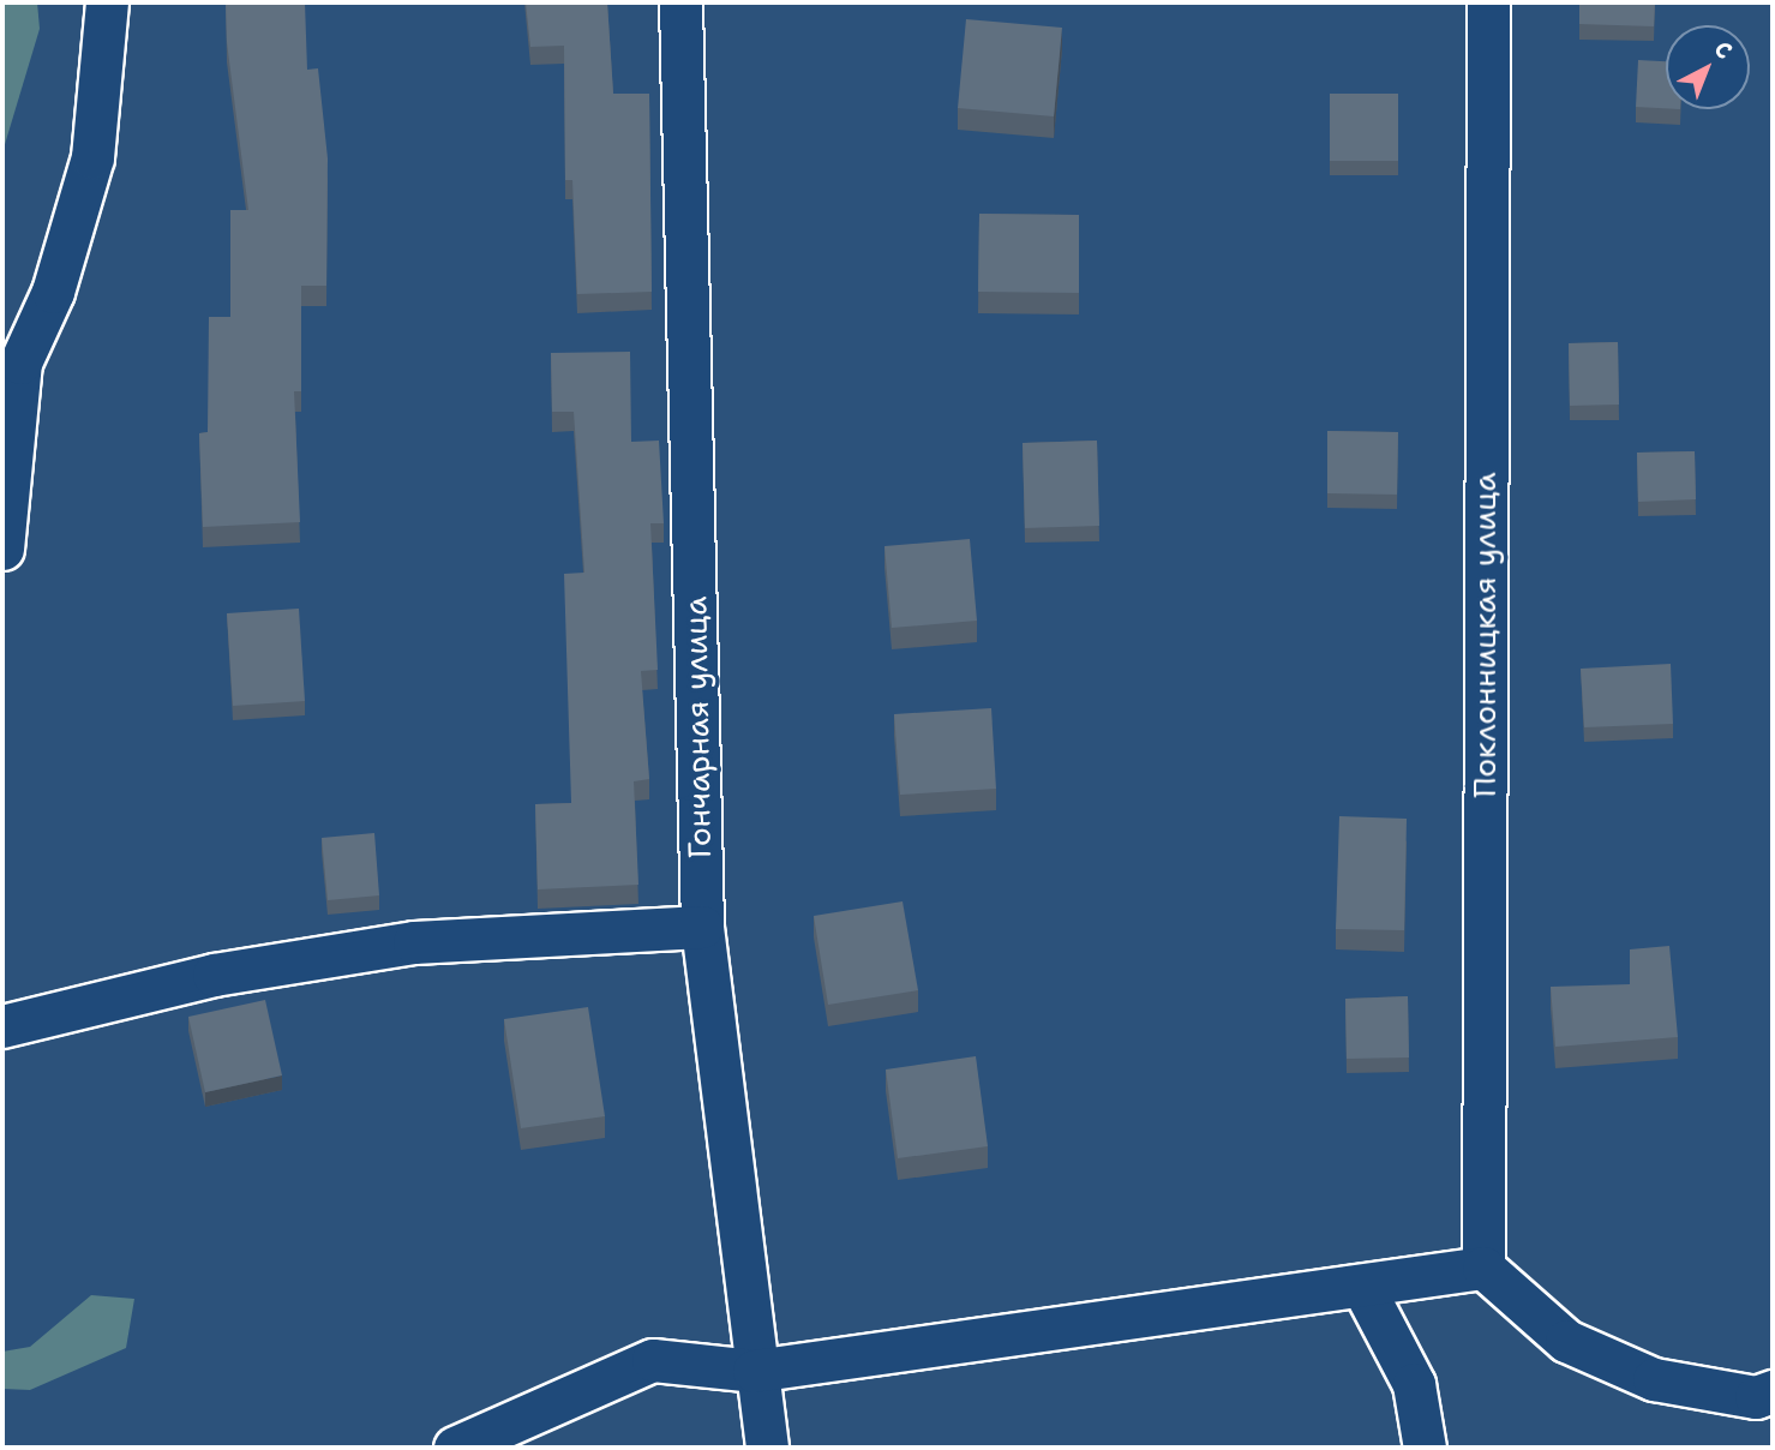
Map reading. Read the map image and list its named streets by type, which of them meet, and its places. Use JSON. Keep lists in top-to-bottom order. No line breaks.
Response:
{"streets":{"street":["Поклонницкая улица","Гончарная улица"]},"north":"top right"}
